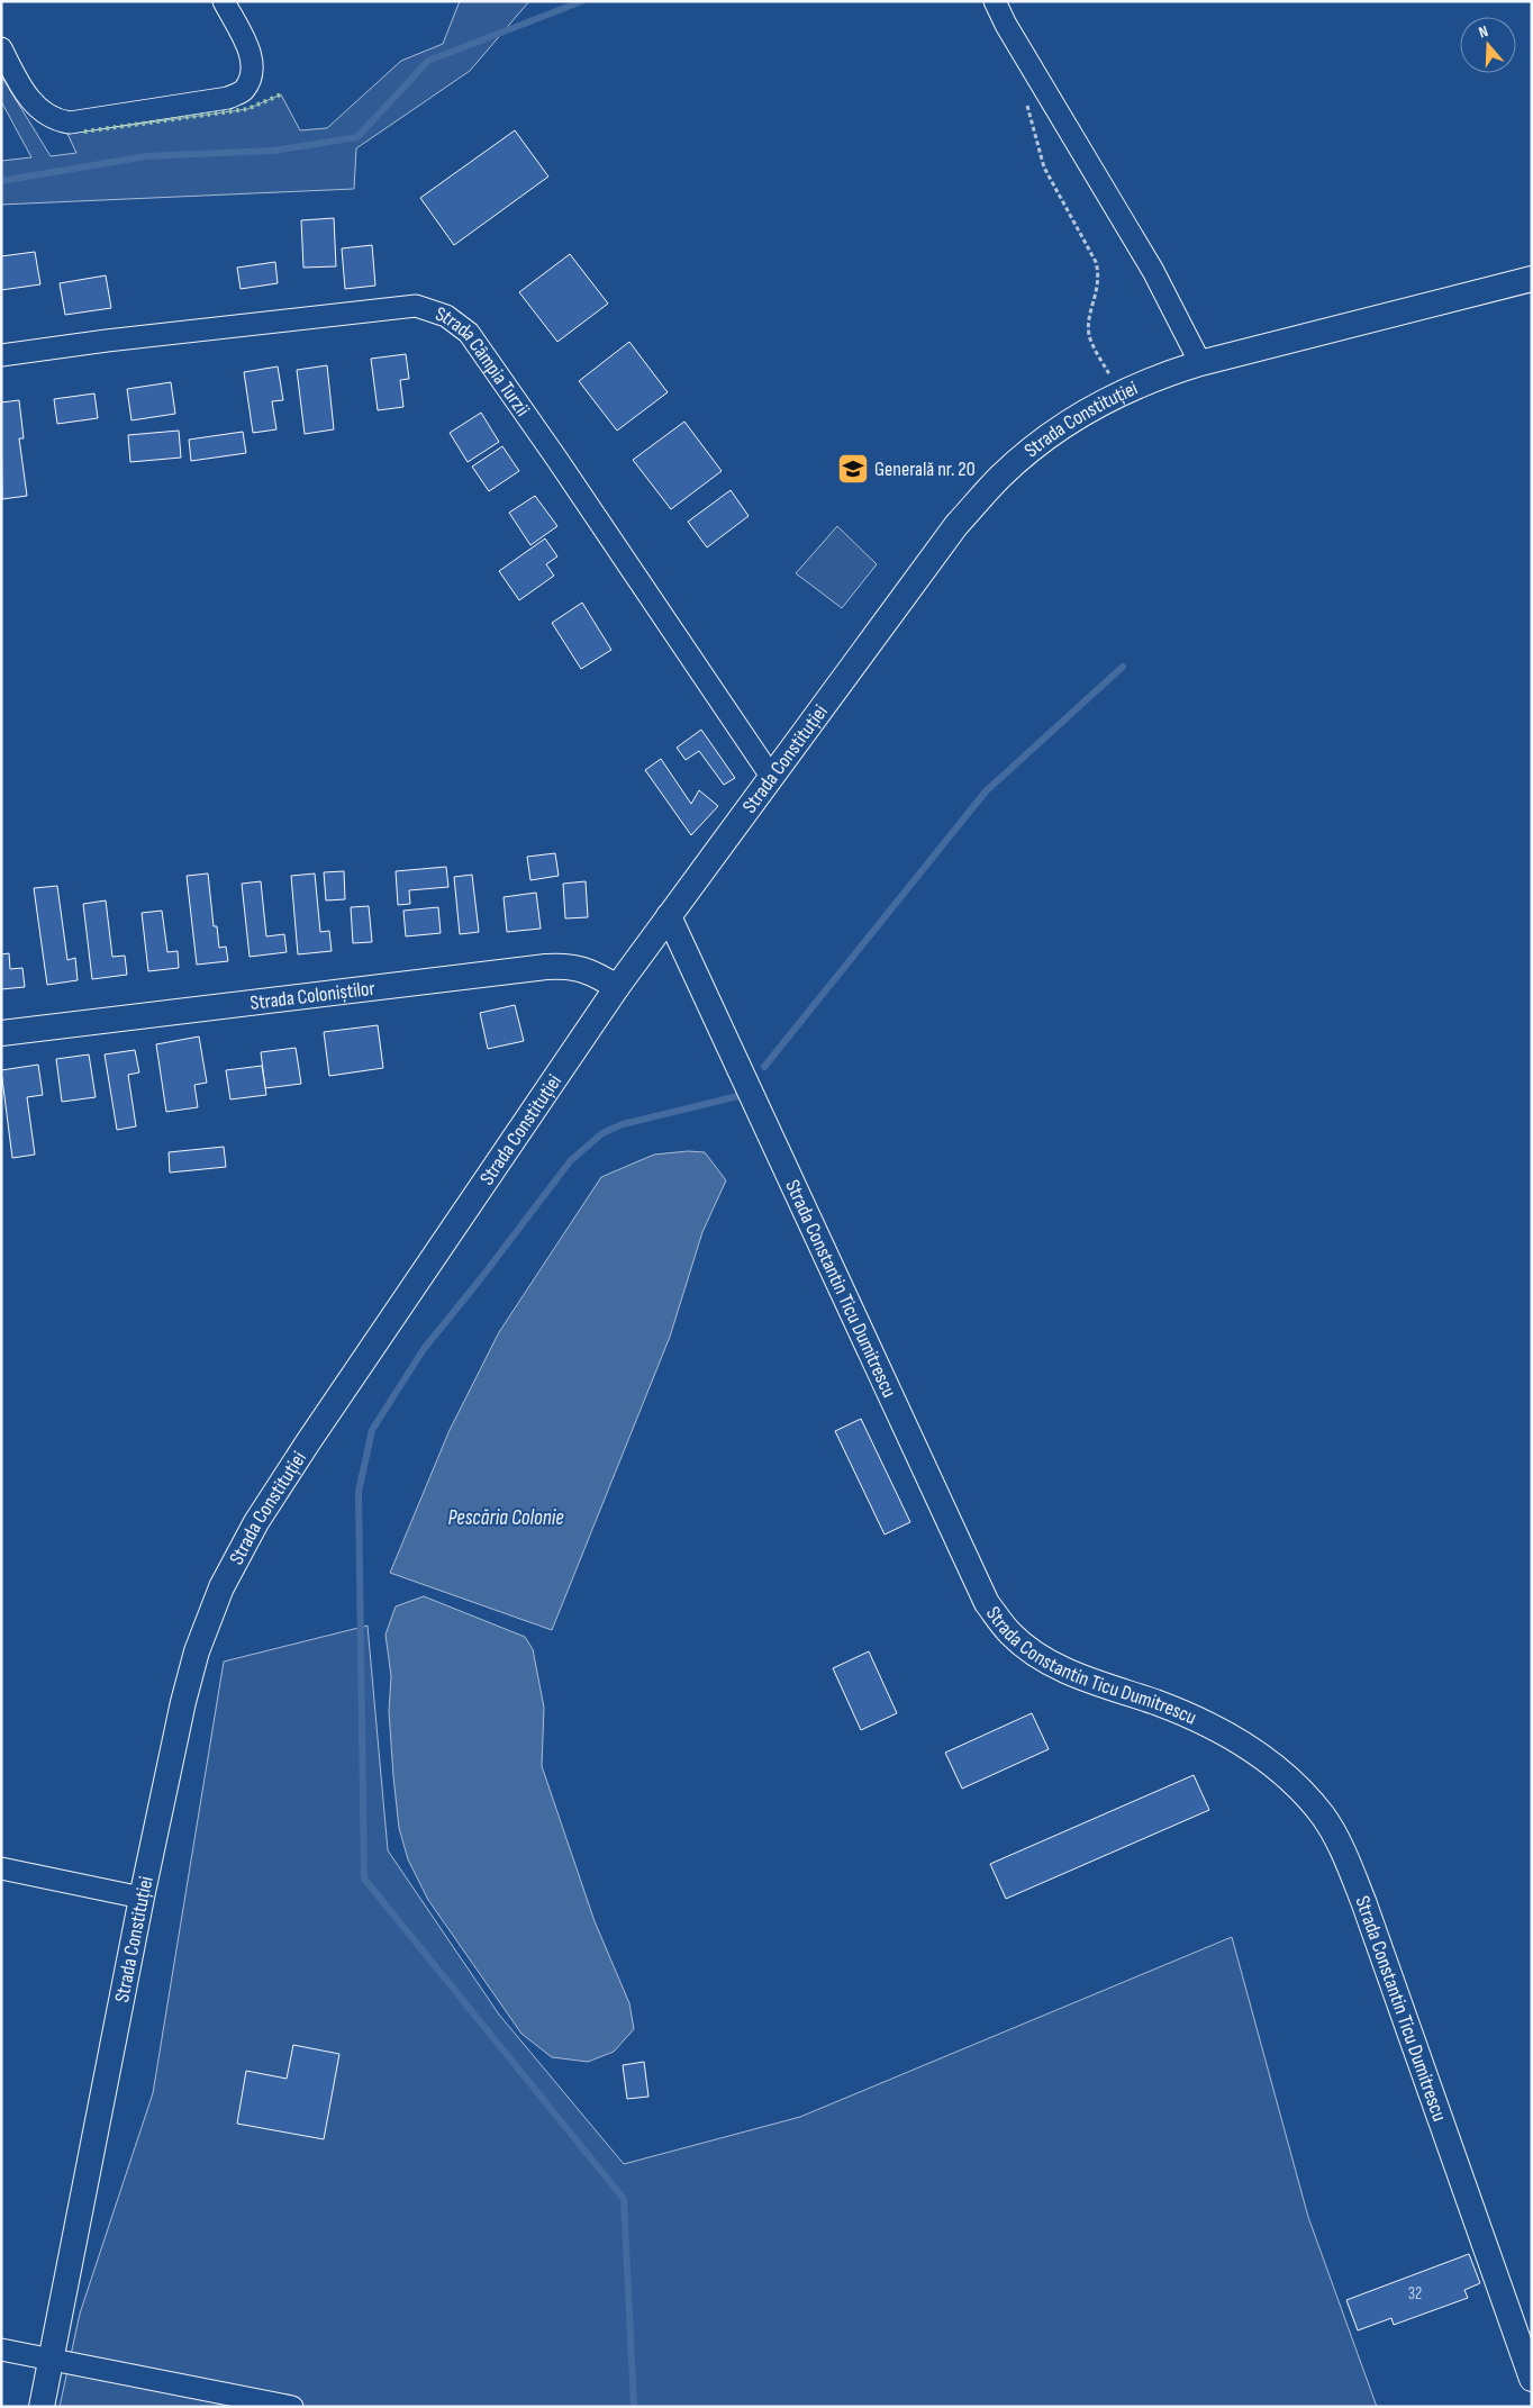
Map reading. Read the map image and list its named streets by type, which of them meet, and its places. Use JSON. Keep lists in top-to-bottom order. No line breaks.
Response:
{"streets":{"street":["Strada Câmpia Turzii","Strada Constituției","Strada Coloniștilor","Strada Constantin Ticu Dumitrescu"]},"crossings":[["Strada Câmpia Turzii","Strada Constituției"],["Strada Constituției","Strada Coloniștilor"],["Strada Constituției","Strada Constantin Ticu Dumitrescu"]],"water":["Pescăria Colonie"],"places":{"school or university":["Generală nr. 20"]},"house_numbers":["32"],"north":"top"}
